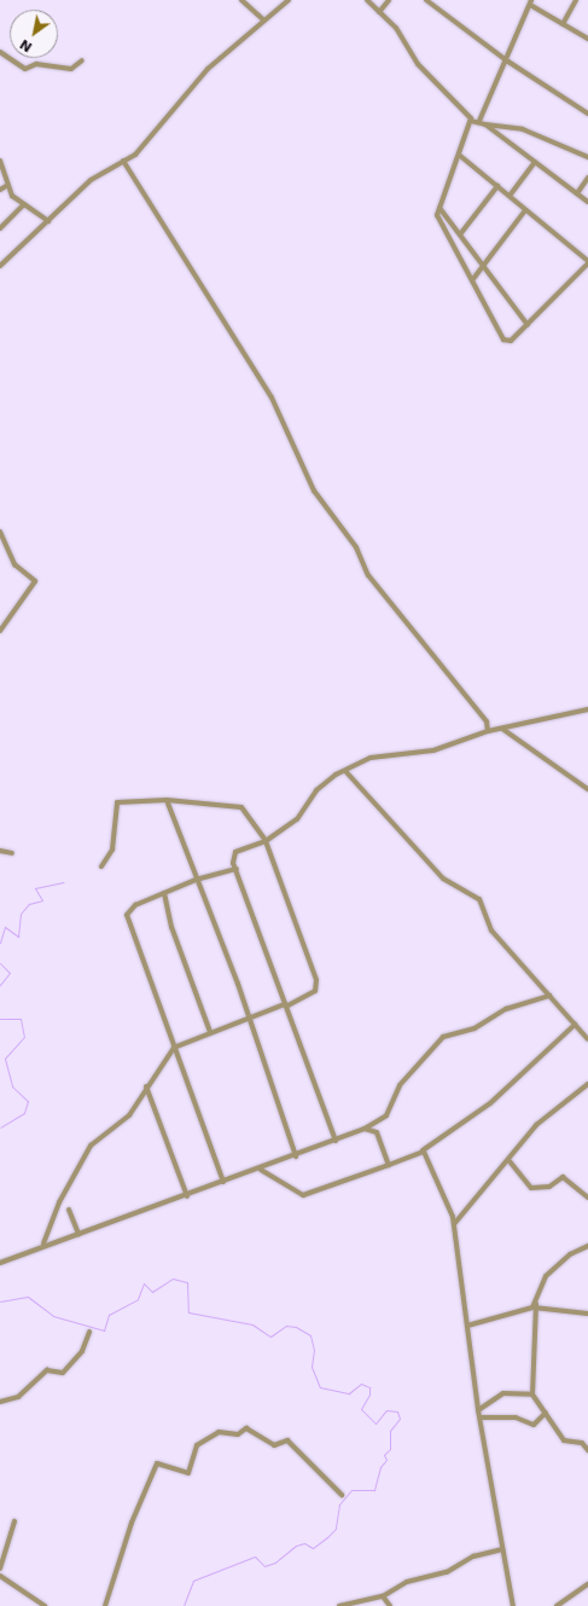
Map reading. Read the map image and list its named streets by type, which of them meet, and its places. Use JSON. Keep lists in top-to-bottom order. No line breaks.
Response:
{"north":"bottom left"}
